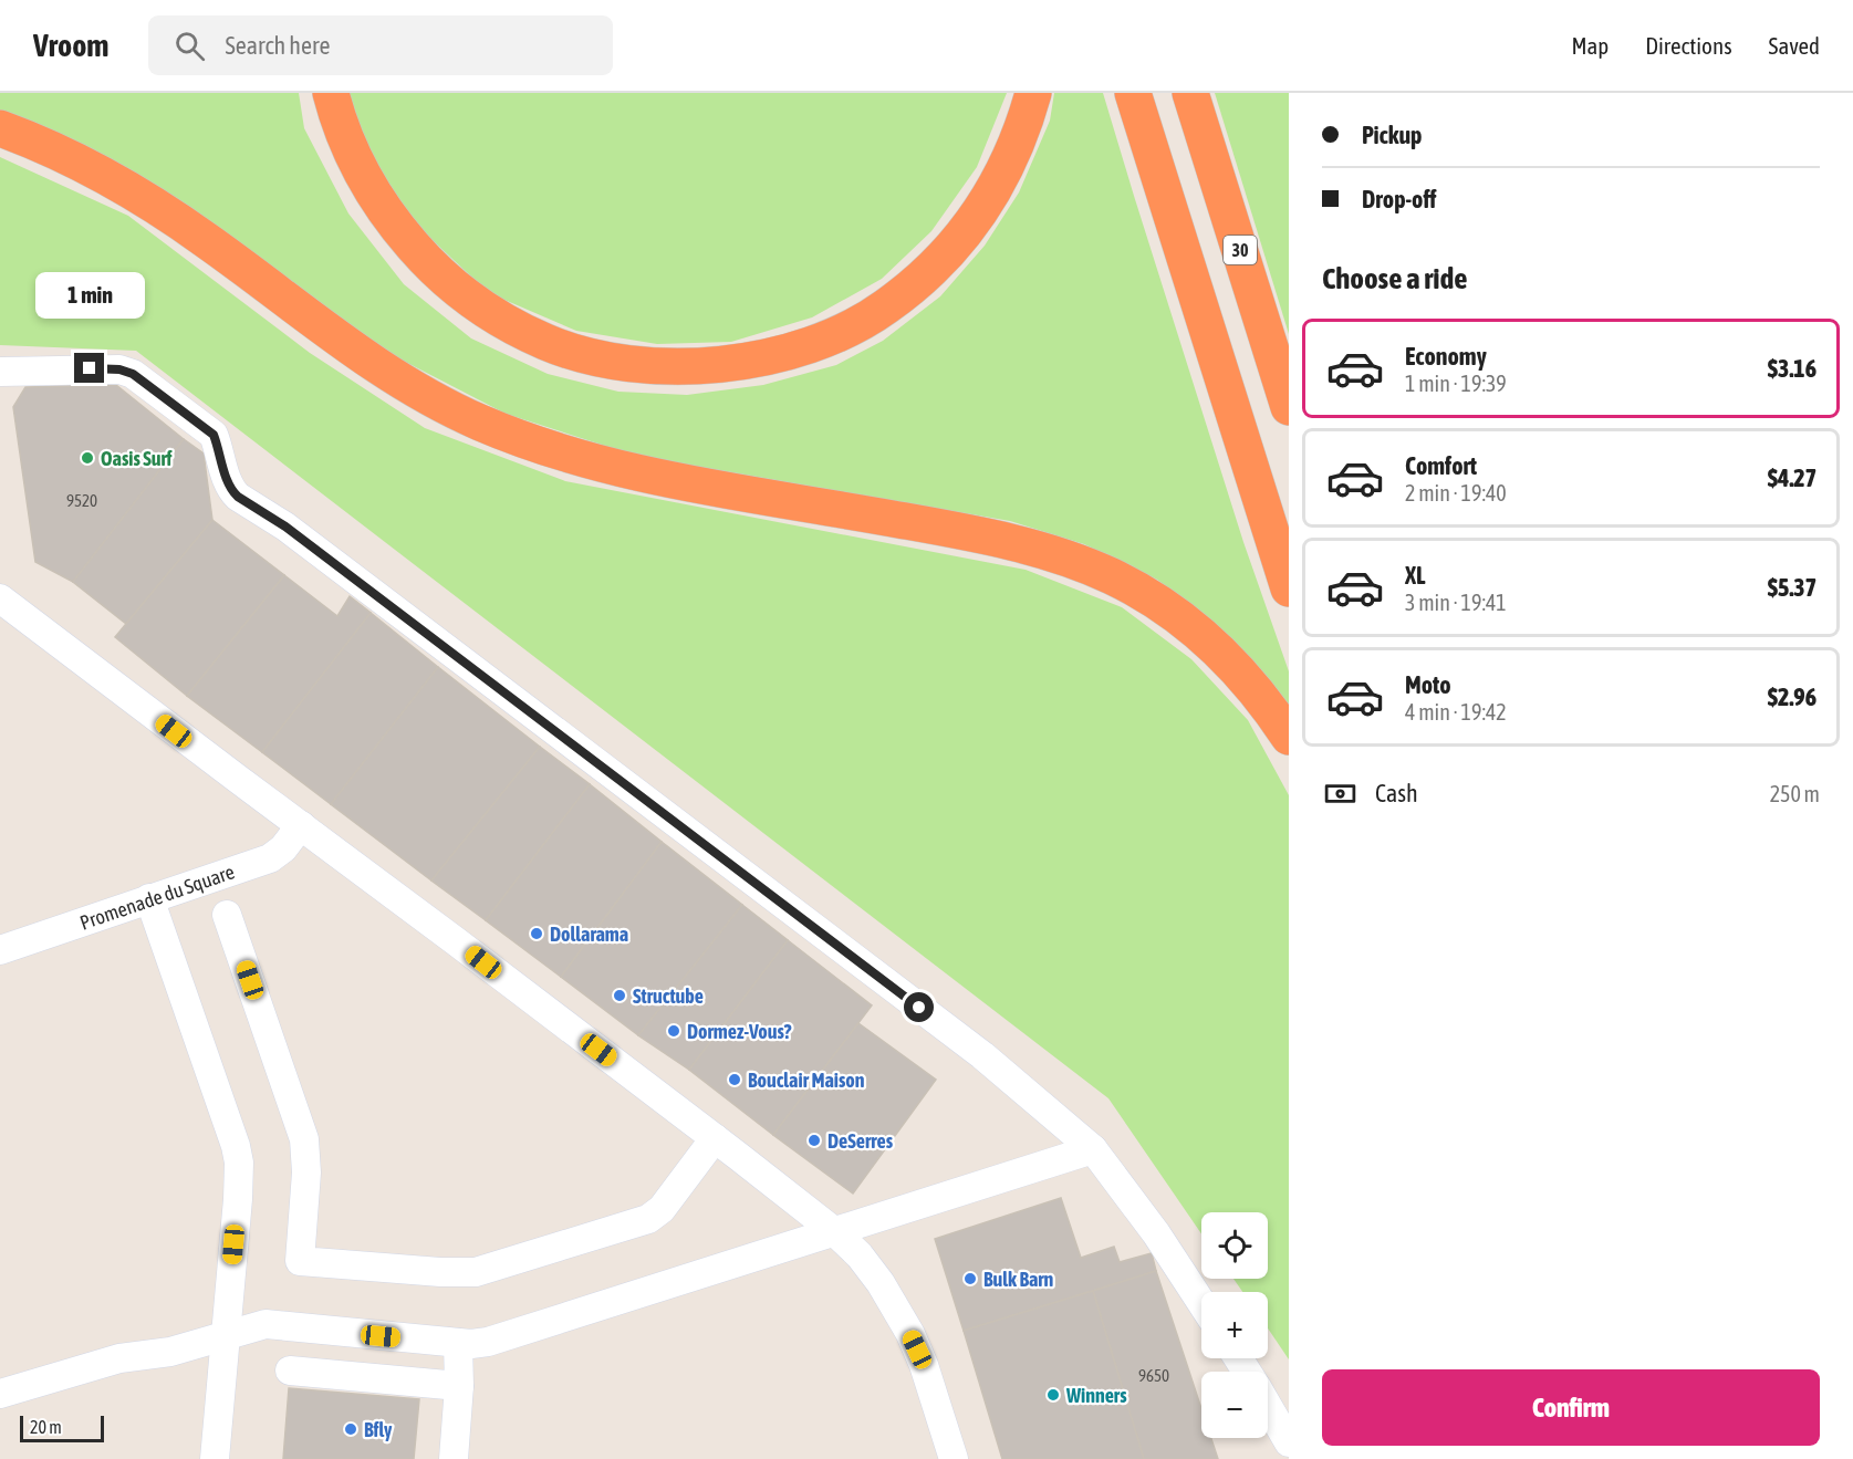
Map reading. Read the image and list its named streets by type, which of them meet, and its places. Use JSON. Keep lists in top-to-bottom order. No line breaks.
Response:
{"streets":{"highway":["30"],"street":["Promenade du Square"]},"places":["Oasis Surf","Dollarama","Structube","Dormez-Vous?","Bouclair Maison","DeSerres","Bulk Barn","Winners","Bfly"],"house_numbers":["9520","9650"],"scale_bar":"20 m","page":{"header":"Vroom","search":"Search here","nav":["Map","Directions","Saved"],"banner":["Pickup","Drop-off"],"heading":"Choose a ride","bubble":"1 min","list":[{"name":"Economy","note":"1 min · 19:39","value":"$3.16"},{"name":"Comfort","note":"2 min · 19:40","value":"$4.27"},{"name":"XL","note":"3 min · 19:41","value":"$5.37"},{"name":"Moto","note":"4 min · 19:42","value":"$2.96"}],"pay":["Cash","250 m"],"map_buttons":["+","−"],"buttons":"Confirm","scale":"20 m"}}
